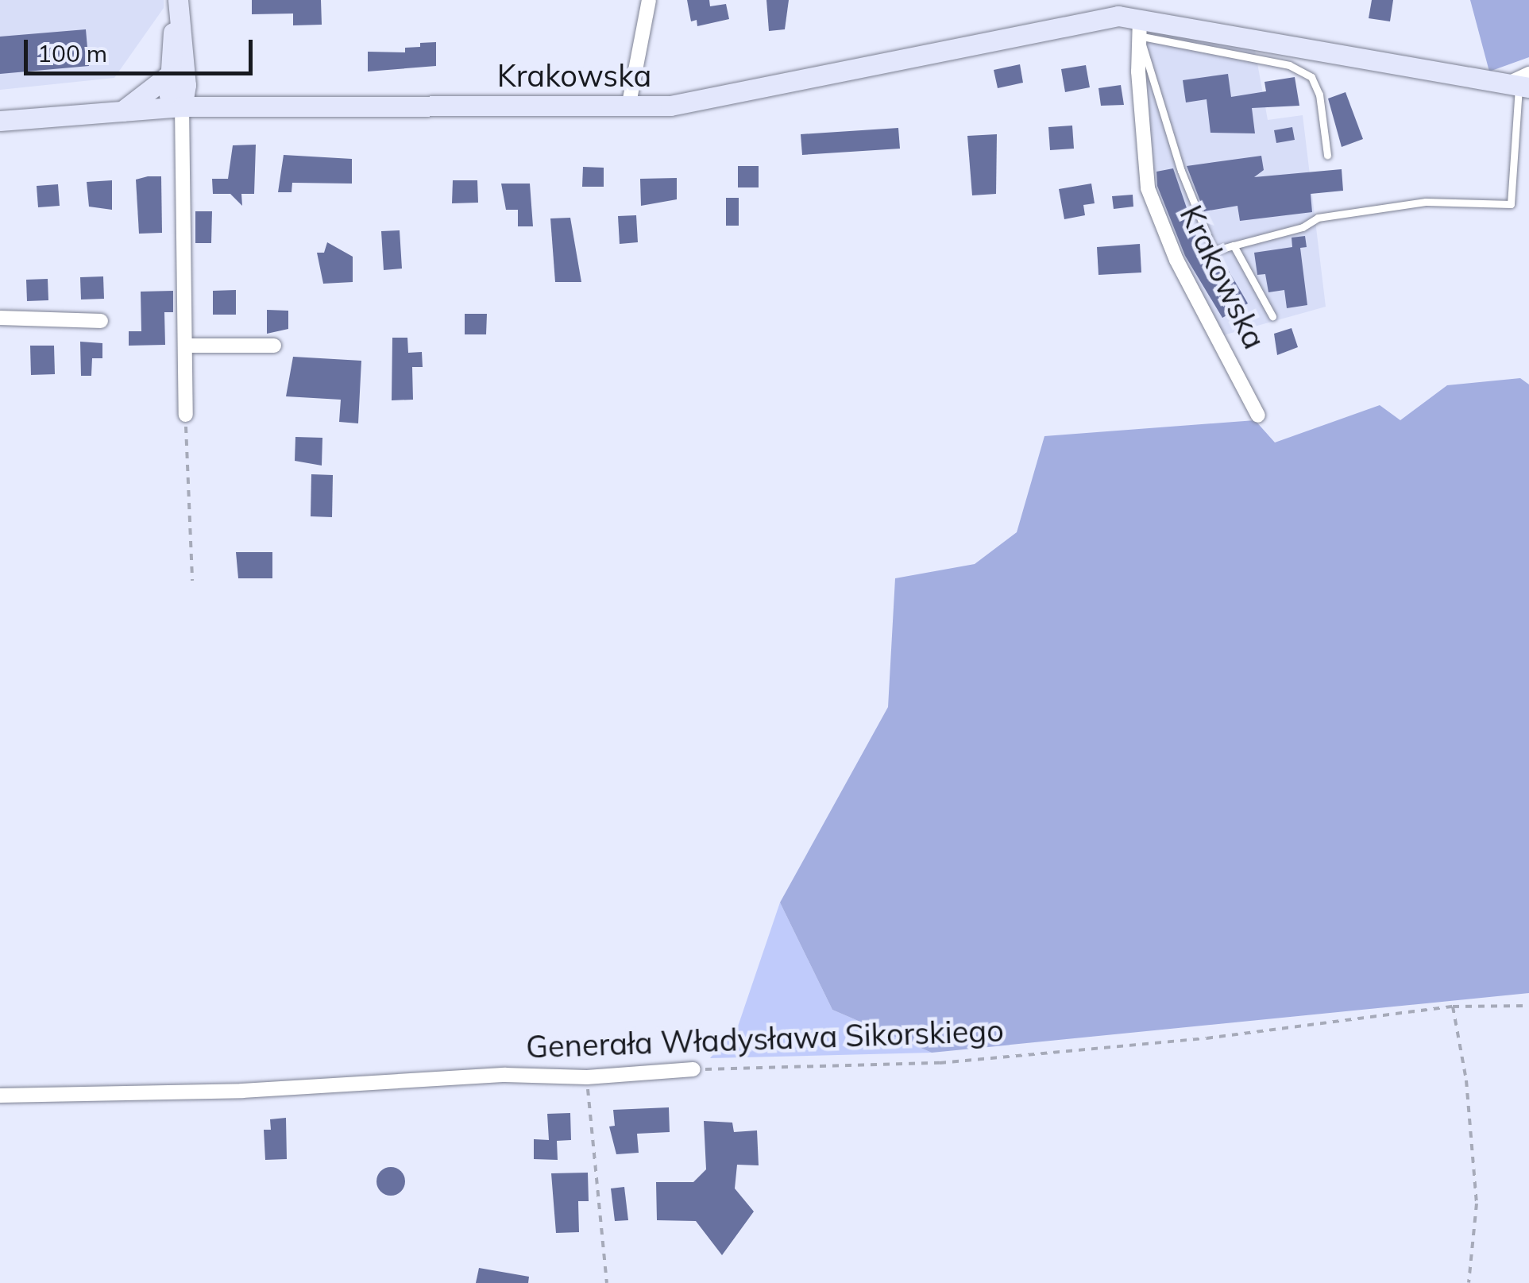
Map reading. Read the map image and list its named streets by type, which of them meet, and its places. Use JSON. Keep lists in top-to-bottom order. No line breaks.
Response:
{"streets":{"street":["Krakowska","Generała Władysława Sikorskiego"]},"scale_bar":"100 m"}
